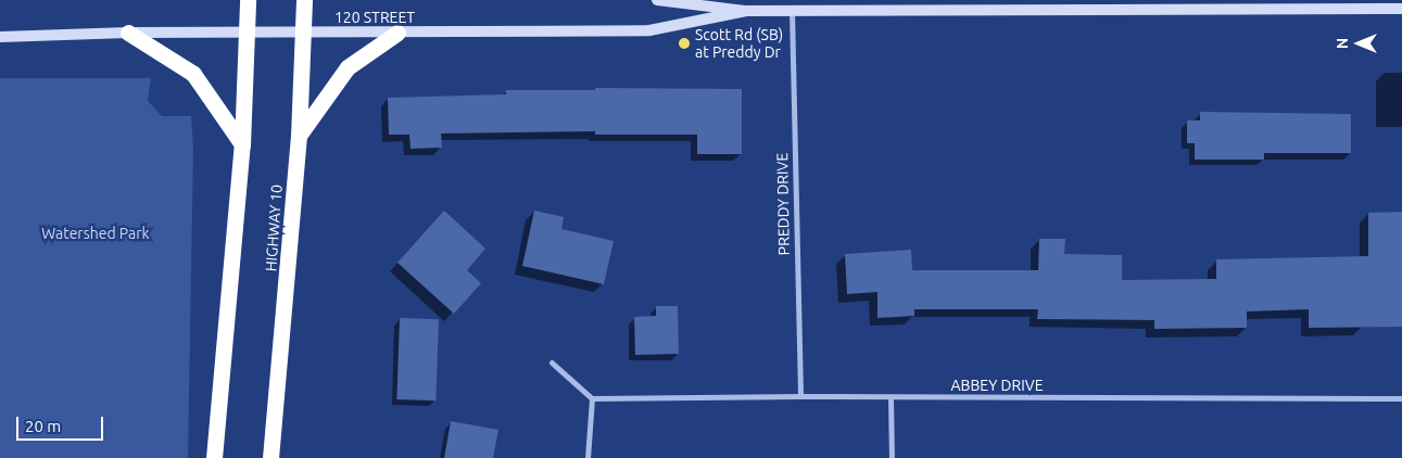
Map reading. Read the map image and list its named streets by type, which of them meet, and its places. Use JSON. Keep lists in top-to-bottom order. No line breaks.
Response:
{"streets":{"highway":["HIGHWAY 10"],"street":["120 STREET","PREDDY DRIVE","ABBEY DRIVE"]},"crossings":[["120 STREET","PREDDY DRIVE"],["120 STREET","HIGHWAY 10"],["PREDDY DRIVE","ABBEY DRIVE"]],"parks":["Watershed Park"],"places":["Scott Rd (SB) at Preddy Dr"],"scale_bar":"20 m","north":"left"}
